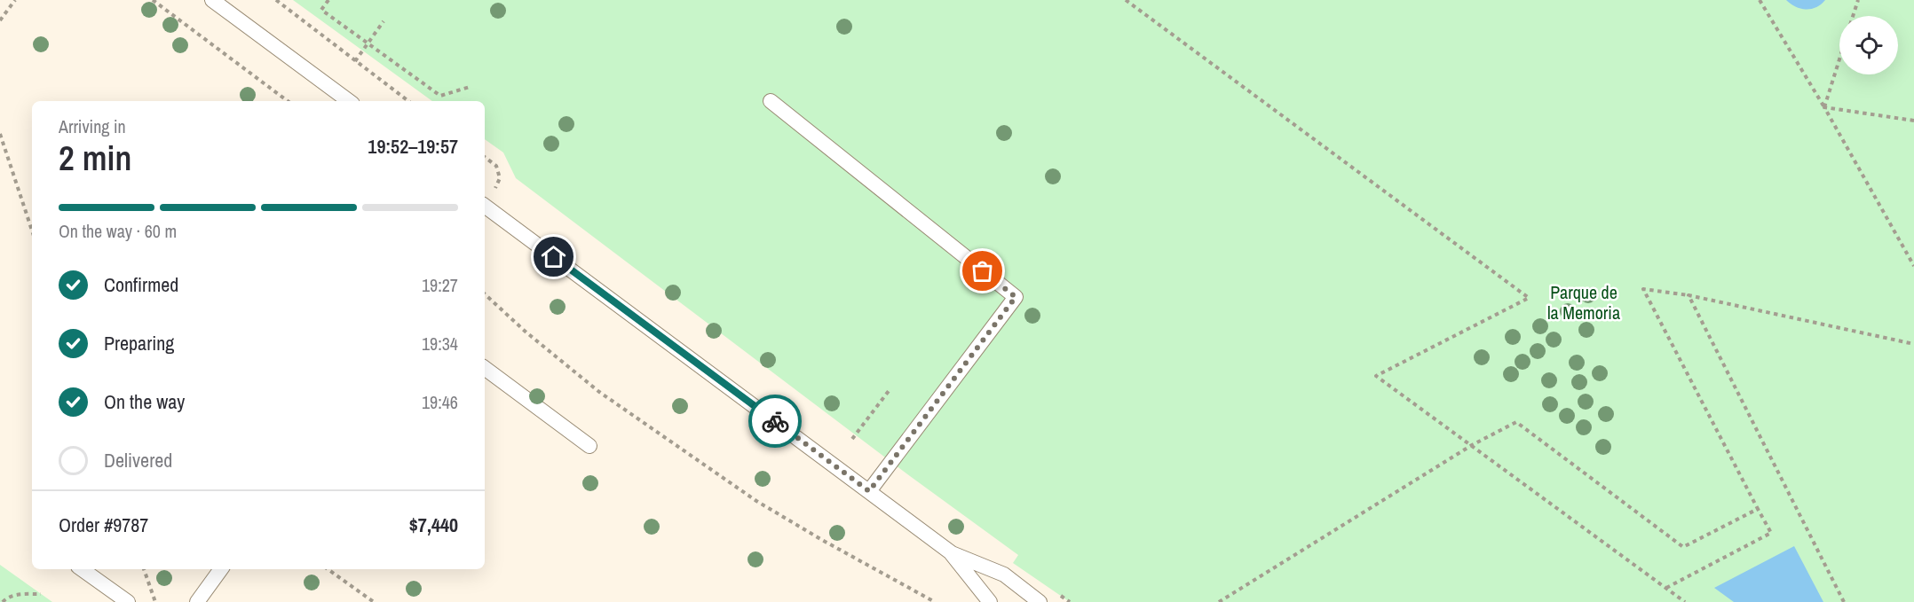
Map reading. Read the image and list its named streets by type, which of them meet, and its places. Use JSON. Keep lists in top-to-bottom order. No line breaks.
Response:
{"parks":["Parque de la Memoria"],"page":{"heading":["2 min","Arriving in","19:52–19:57"],"panel":["Order #9787","$7,440"],"bar":"On the way · 60 m","list":[["Confirmed","19:27"],["Preparing","19:34"],["On the way","19:46"],"Delivered"]}}
